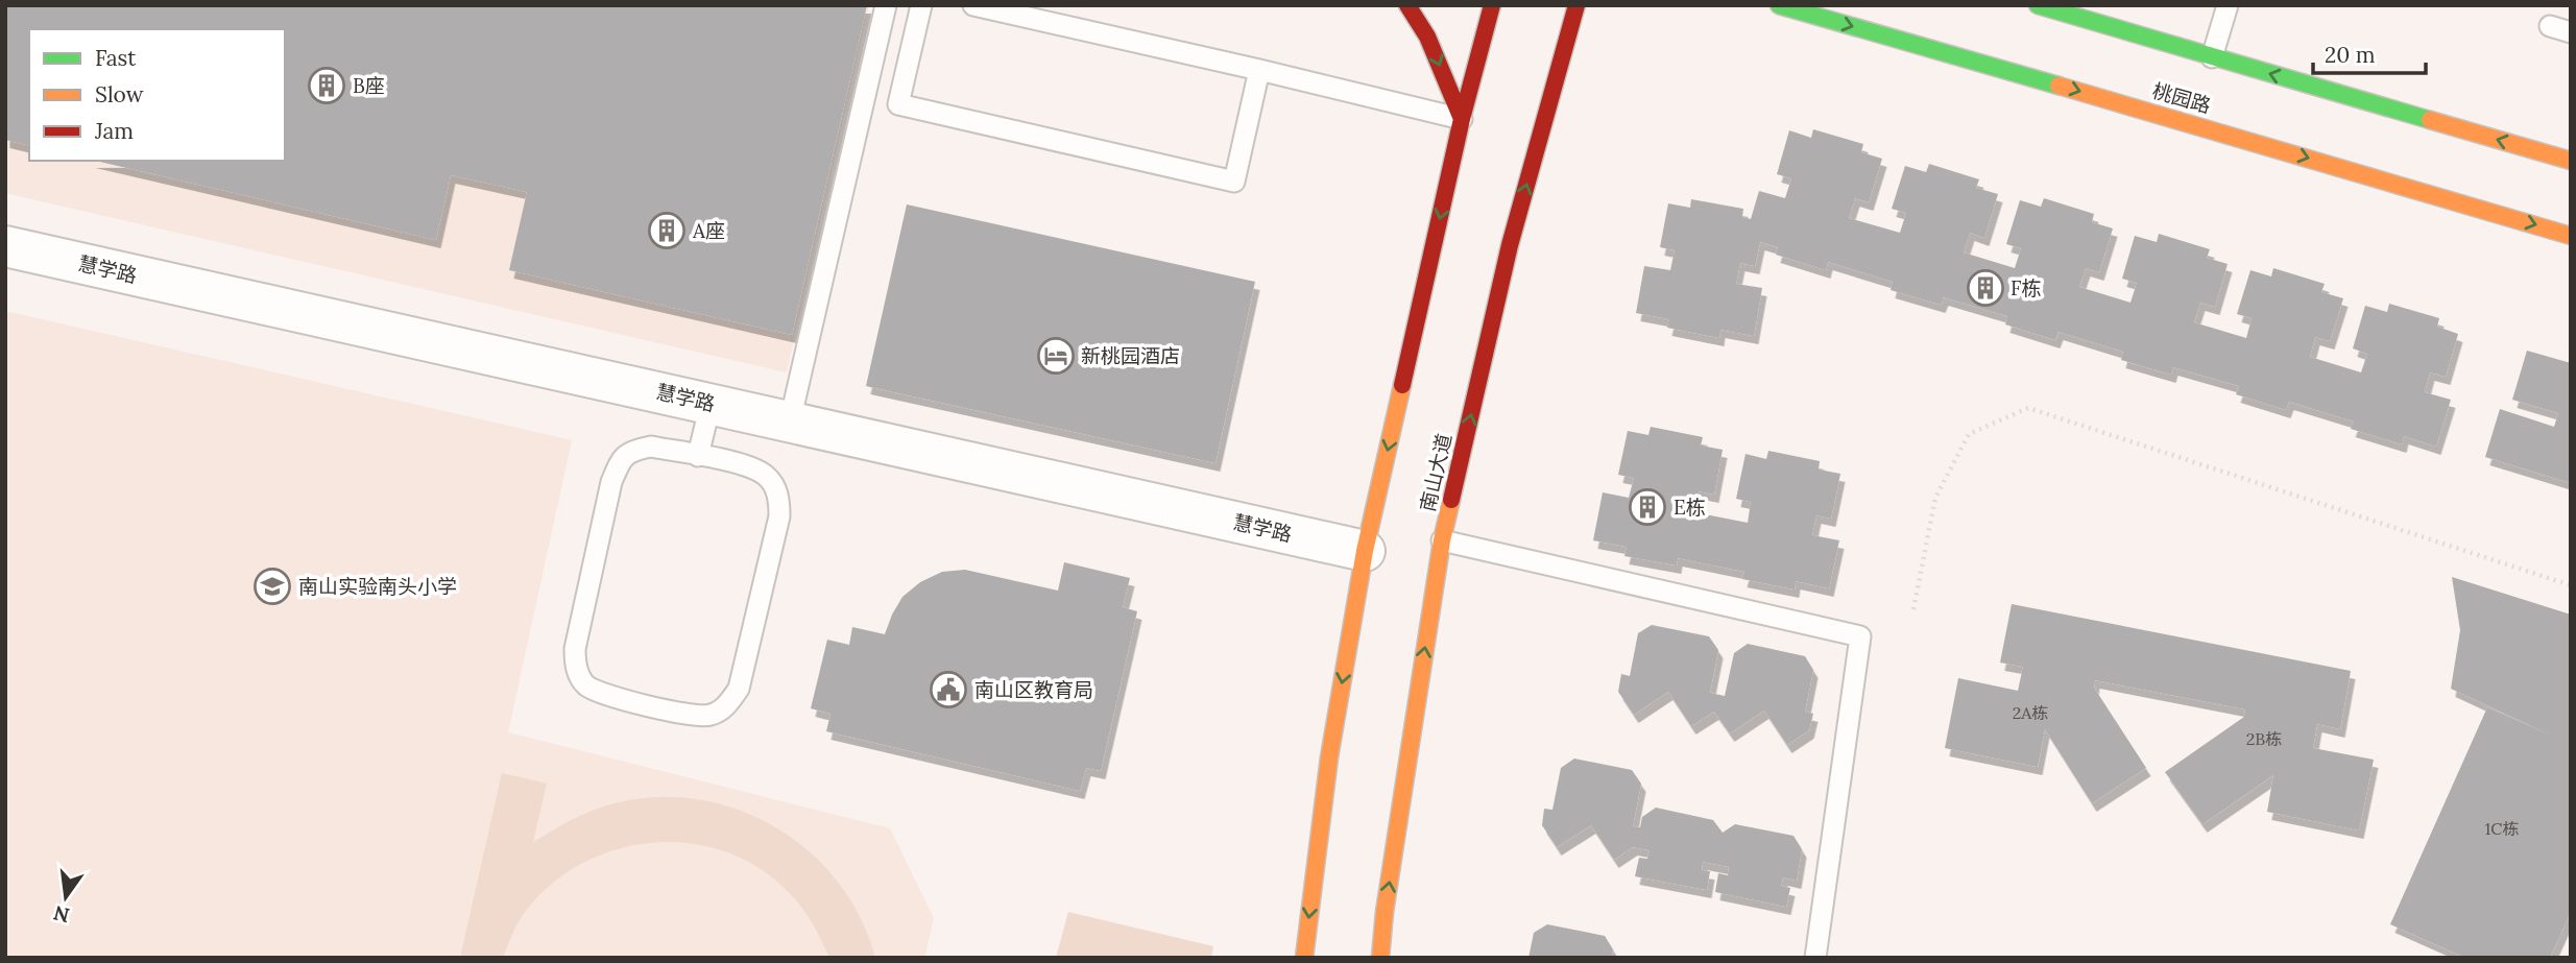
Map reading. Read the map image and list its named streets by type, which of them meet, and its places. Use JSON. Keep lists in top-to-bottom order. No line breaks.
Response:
{"streets":{"main road":["桃园路","南山大道"],"street":["慧学路"]},"places":{"building":["B座","A座","F栋","E栋"],"hotel":["新桃园酒店"],"school or university":["南山实验南头小学"],"public building":["南山区教育局"]},"house_numbers":["2A栋","2B栋","1C栋"],"legend":["Fast","Slow","Jam"],"scale_bar":"20 m","north":"bottom"}
